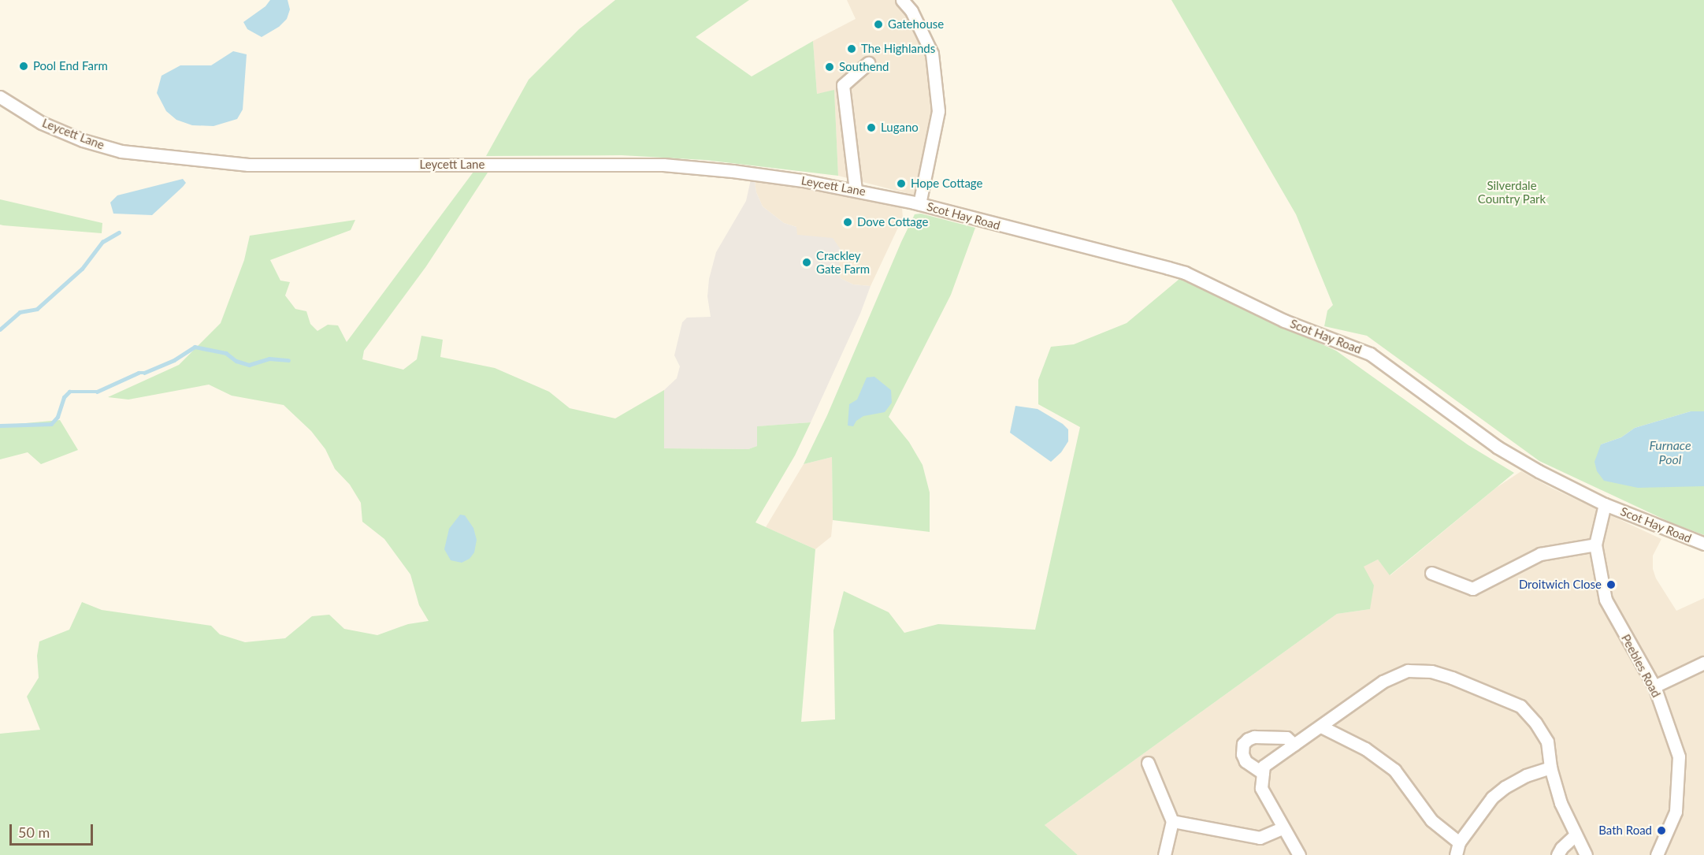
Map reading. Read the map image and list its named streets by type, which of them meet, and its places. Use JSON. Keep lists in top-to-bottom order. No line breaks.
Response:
{"streets":{"street":["Leycett Lane","Scot Hay Road","Peebles Road"]},"crossings":[["Leycett Lane","Scot Hay Road"],["Scot Hay Road","Peebles Road"]],"water":["Furnace Pool"],"parks":["Silverdale Country Park"],"places":["Gatehouse","The Highlands","Pool End Farm","Southend","Lugano","Hope Cottage","Dove Cottage","Crackley Gate Farm","Droitwich Close","Bath Road"],"scale_bar":"50 m"}
